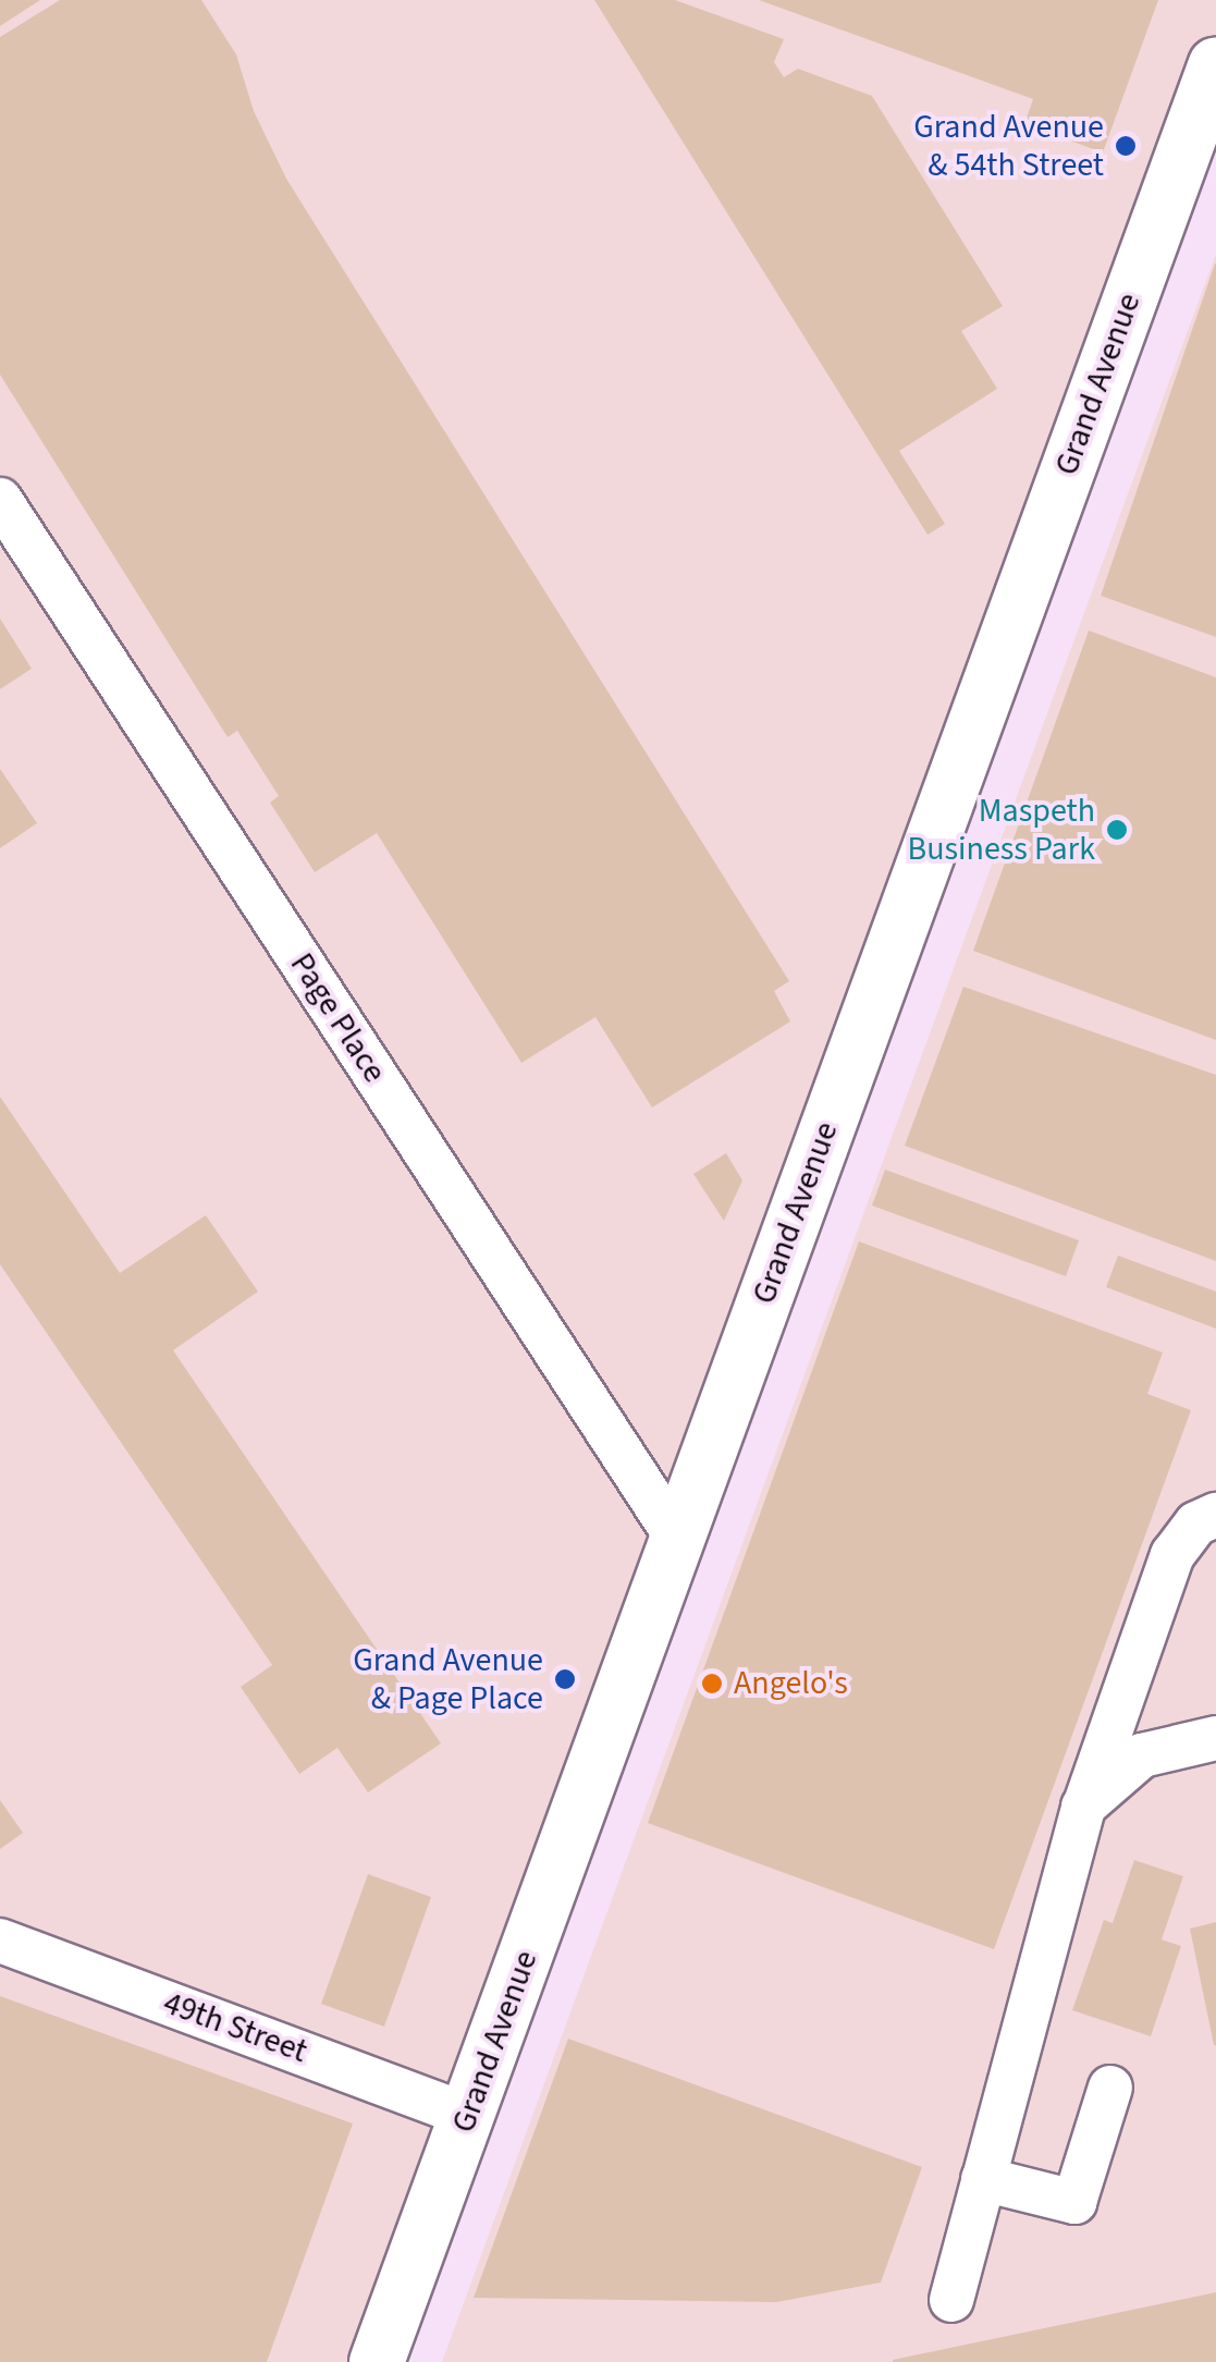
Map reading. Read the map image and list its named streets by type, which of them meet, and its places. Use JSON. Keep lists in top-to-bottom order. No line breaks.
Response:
{"streets":{"main road":["Grand Avenue"],"street":["Page Place","49th Street"]},"crossings":[["Grand Avenue","Page Place"],["Grand Avenue","49th Street"]],"places":["Grand Avenue & 54th Street","Maspeth Business Park","Grand Avenue & Page Place","Angelo's"]}
